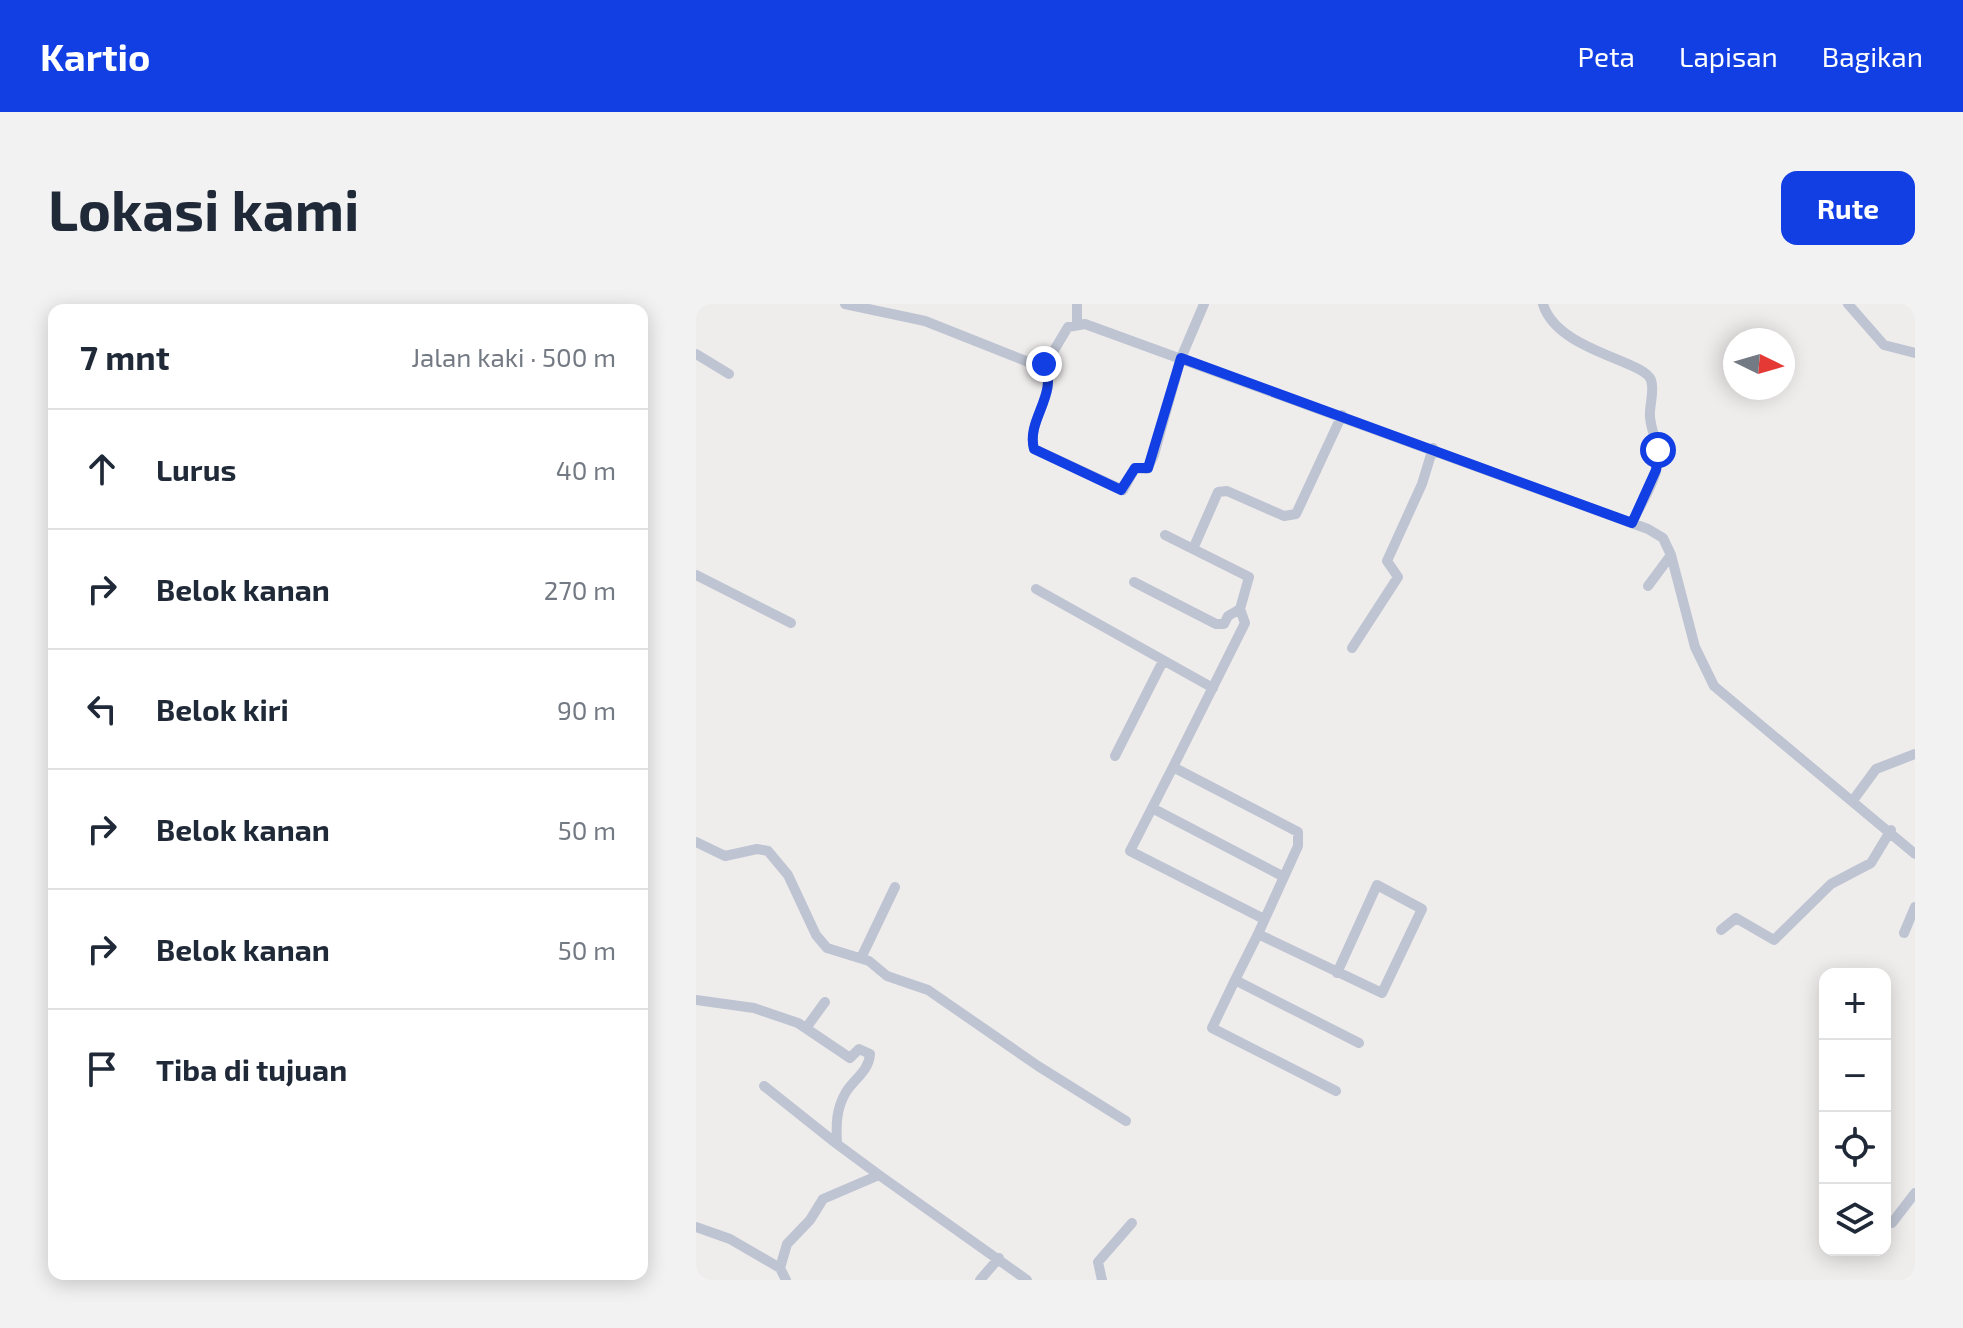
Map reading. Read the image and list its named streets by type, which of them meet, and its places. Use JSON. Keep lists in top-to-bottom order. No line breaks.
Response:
{"north":"right","page":{"header":"Kartio","nav":["Peta","Lapisan","Bagikan"],"buttons":"Rute","title":"Lokasi kami","heading":["7 mnt","Jalan kaki · 500 m"],"list":[["Lurus","40 m"],["Belok kanan","270 m"],["Belok kiri","90 m"],["Belok kanan","50 m"],["Belok kanan","50 m"],"Tiba di tujuan"],"map_buttons":["+","−"]}}
